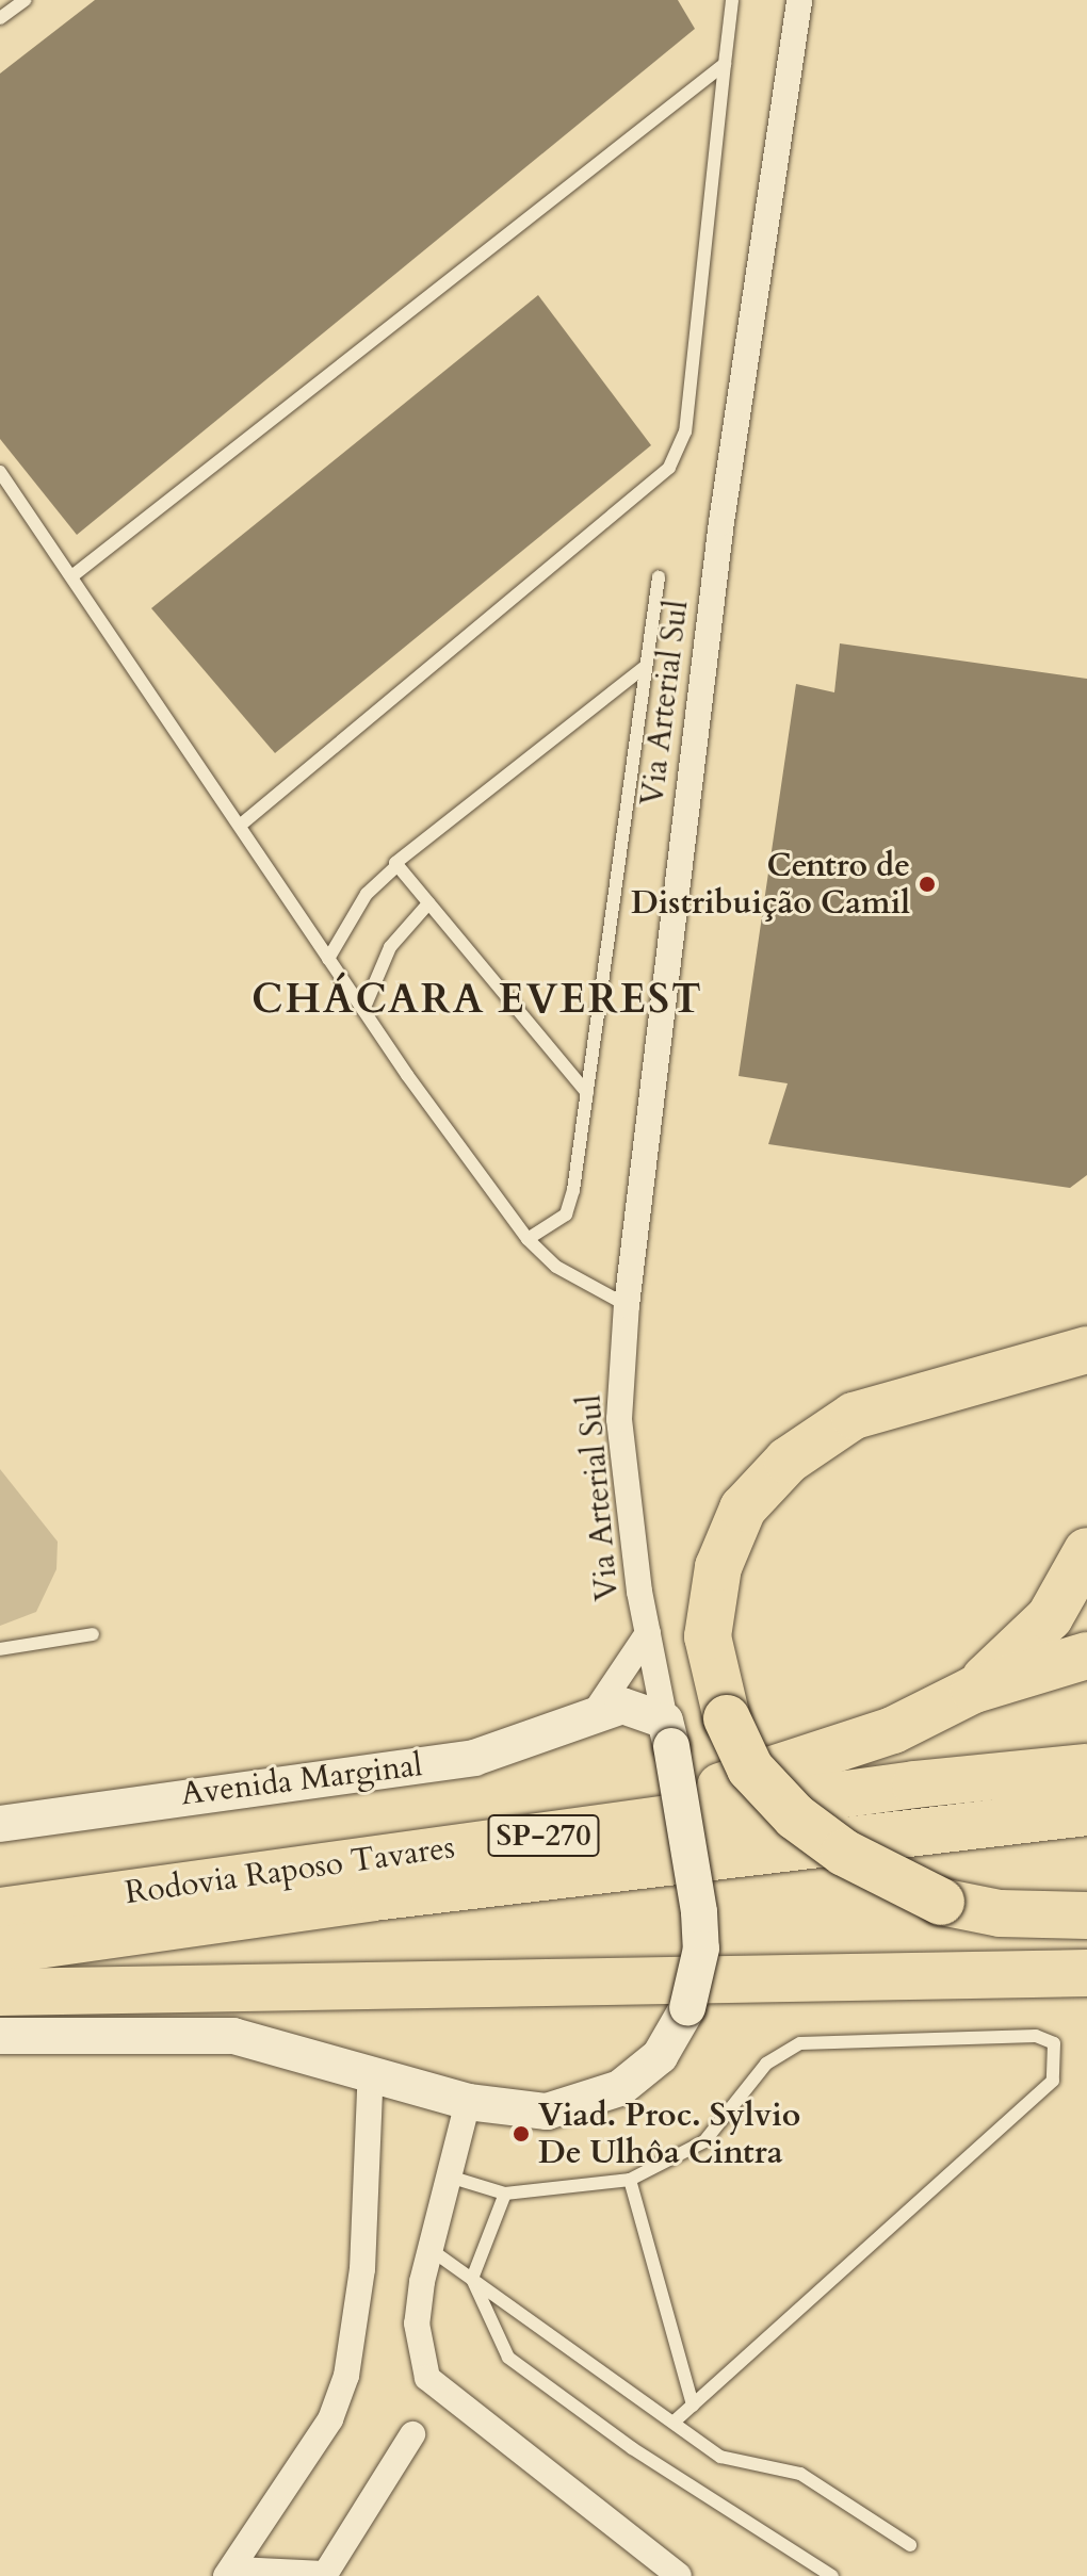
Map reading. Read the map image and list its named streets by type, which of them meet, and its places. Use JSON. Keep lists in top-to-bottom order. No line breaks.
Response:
{"streets":{"highway":["SP-270","Rodovia Raposo Tavares"],"main road":["Avenida Marginal"],"street":["Via Arterial Sul"]},"crossings":[["Via Arterial Sul","Avenida Marginal"]],"districts":["CHÁCARA EVEREST"],"places":["Centro de Distribuição Camil","Viad. Proc. Sylvio De Ulhôa Cintra"]}
